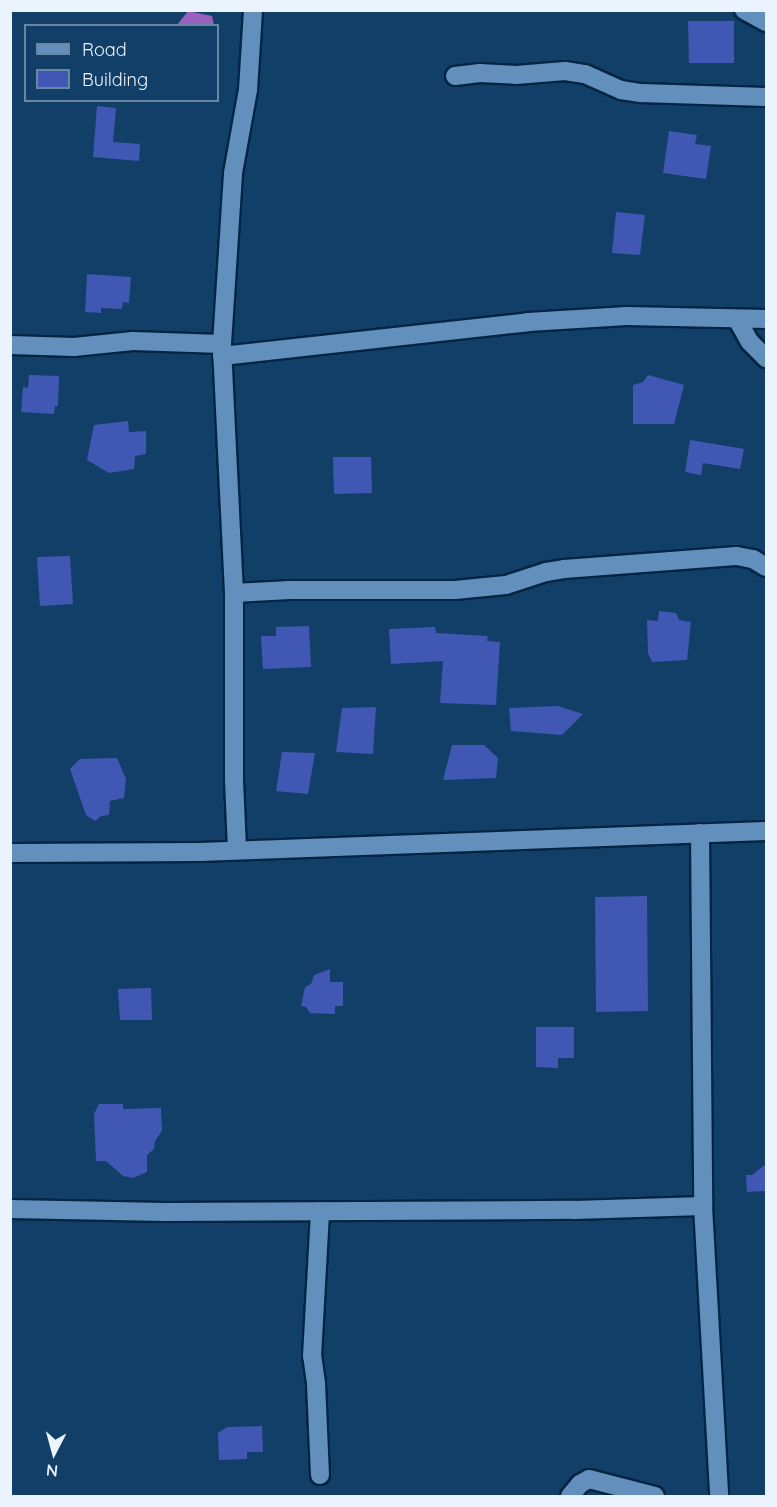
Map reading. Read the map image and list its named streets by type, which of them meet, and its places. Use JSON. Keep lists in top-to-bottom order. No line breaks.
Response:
{"legend":["Road","Building"],"north":"bottom"}
